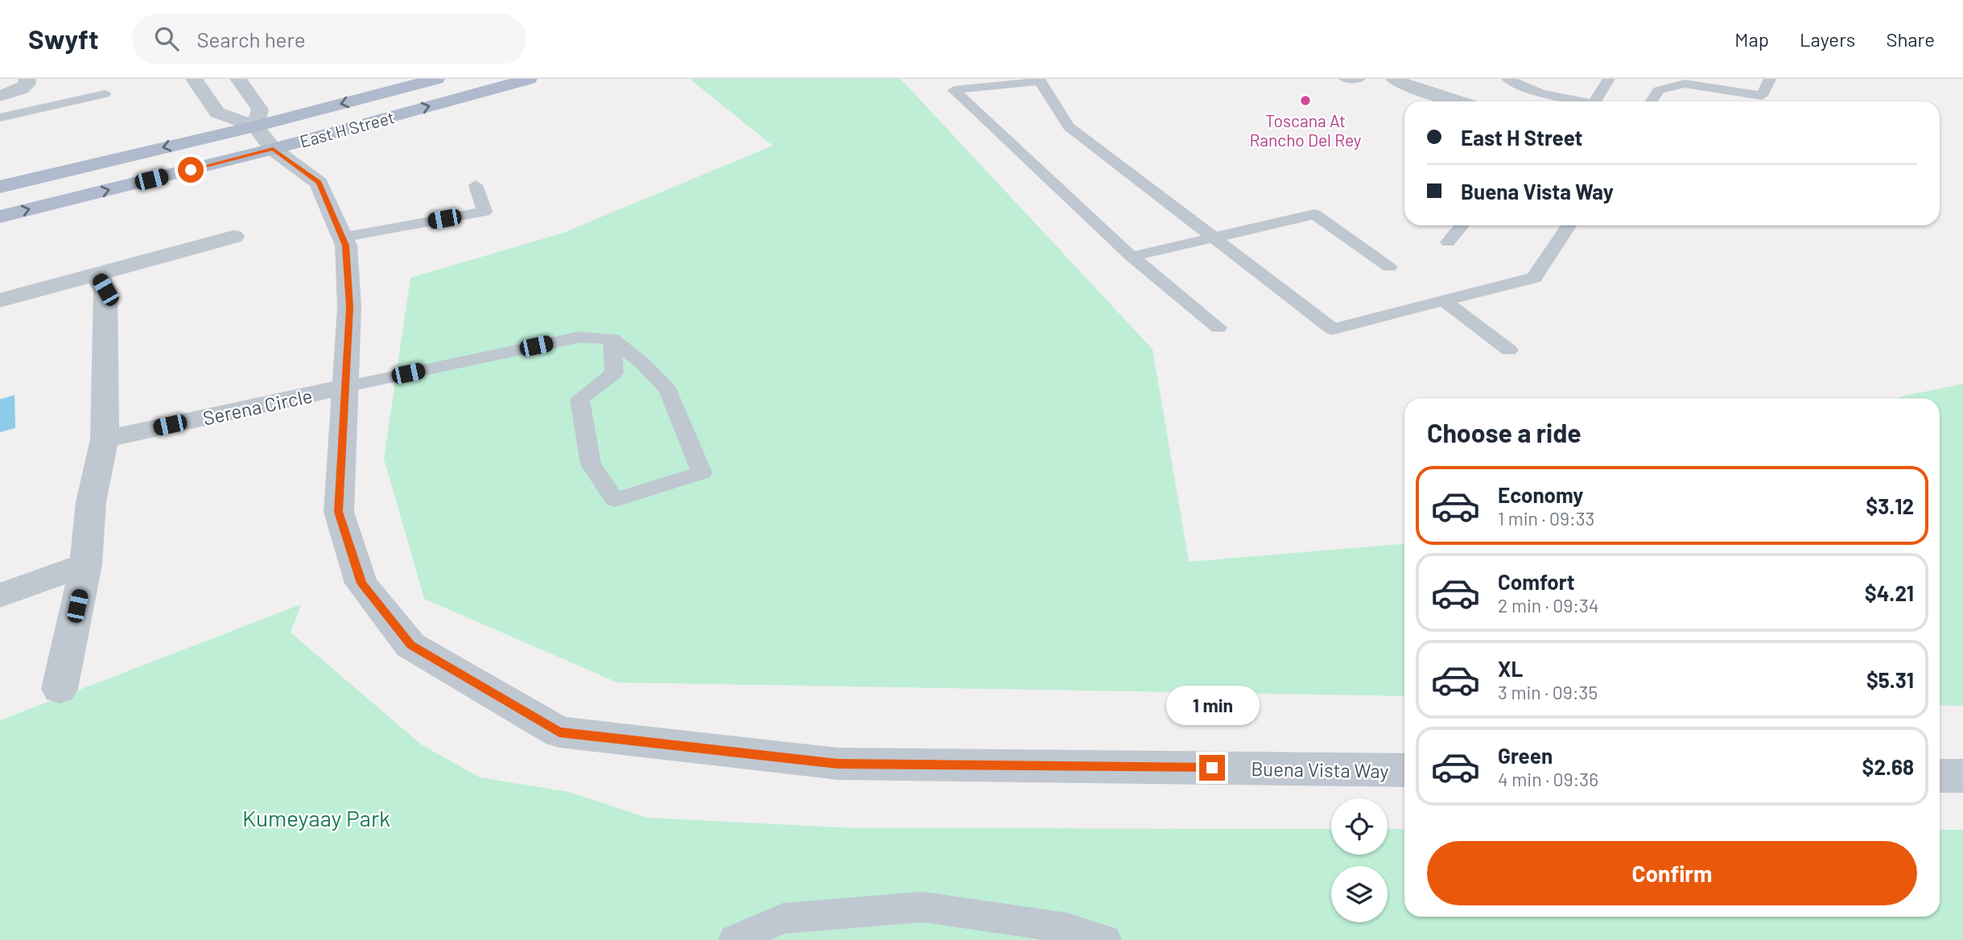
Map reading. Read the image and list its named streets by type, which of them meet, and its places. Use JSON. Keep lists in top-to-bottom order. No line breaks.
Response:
{"streets":{"main road":["East H Street"],"street":["Serena Circle","Buena Vista Way"]},"crossings":[["East H Street","Buena Vista Way"],["Serena Circle","Buena Vista Way"]],"parks":["Kumeyaay Park"],"places":["Toscana At Rancho Del Rey"],"page":{"header":"Swyft","search":"Search here","nav":["Map","Layers","Share"],"banner":["East H Street","Buena Vista Way"],"heading":"Choose a ride","list":[{"name":"Economy","note":"1 min · 09:33","value":"$3.12"},{"name":"Comfort","note":"2 min · 09:34","value":"$4.21"},{"name":"XL","note":"3 min · 09:35","value":"$5.31"},{"name":"Green","note":"4 min · 09:36","value":"$2.68"}],"bubble":"1 min","buttons":"Confirm"}}
